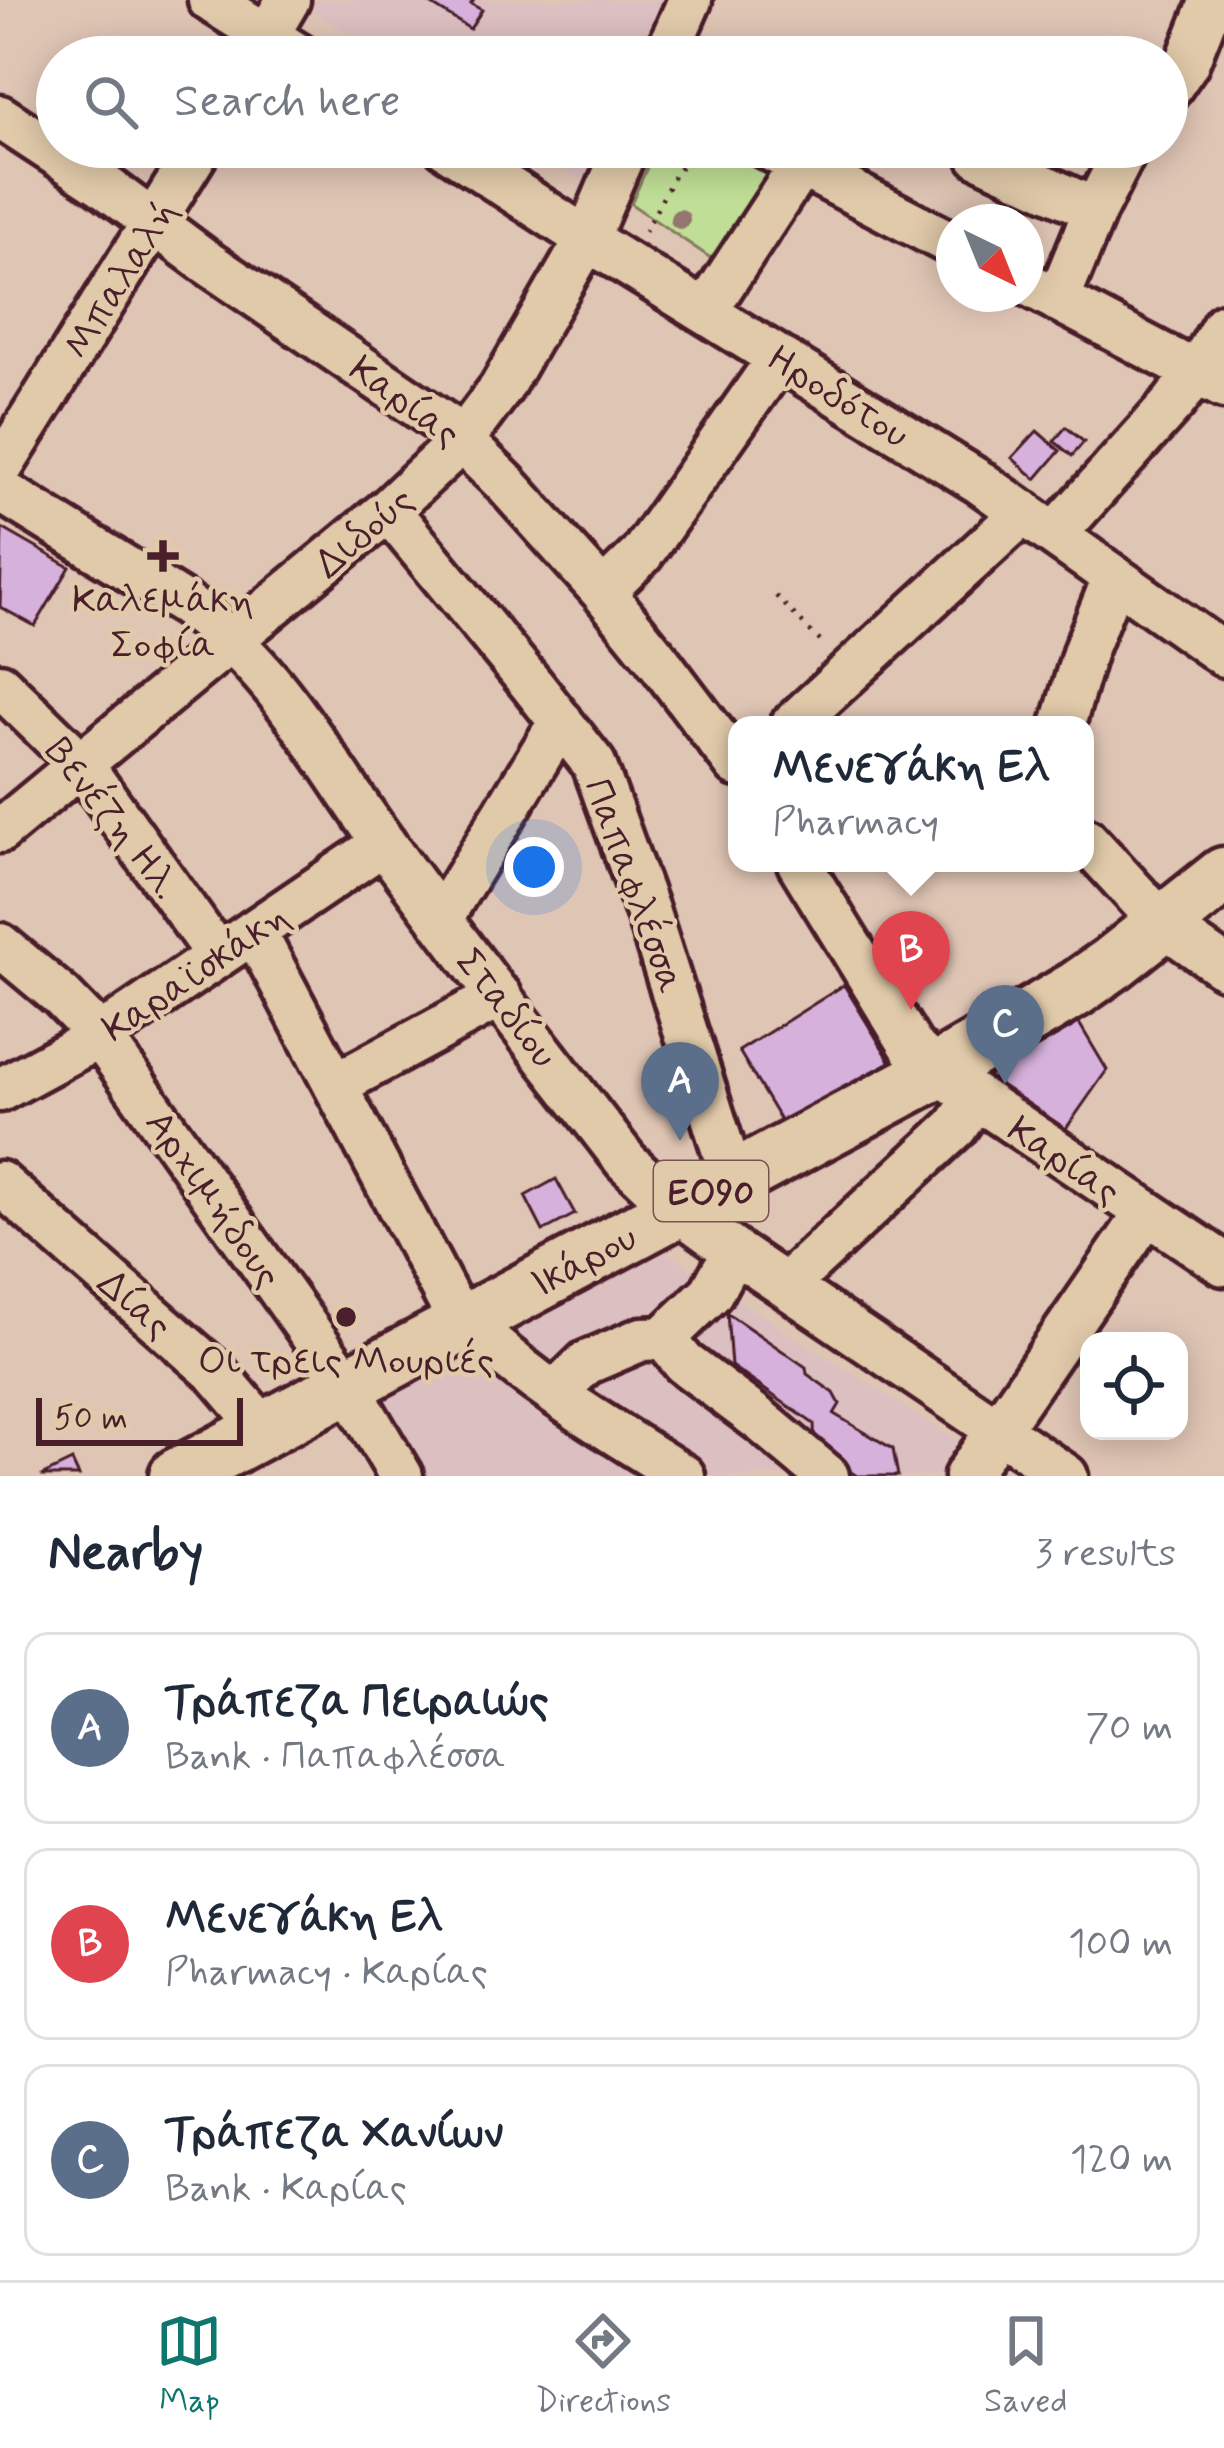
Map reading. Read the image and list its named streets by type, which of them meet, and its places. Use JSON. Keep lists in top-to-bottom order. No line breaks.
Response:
{"streets":{"main road":["ΕΟ90","Ικάρου"],"street":["Μπαλαλή","Ηροδότου","Καρίας","Διδούς","Βενέζη Ηλ.","Παπαφλέσσα","Καραϊσκάκη","Σταδίου","Αρχιμήδους","Δίας"]},"crossings":[["Μπαλαλή","Καρίας"],["Ηροδότου","Διδούς"],["Καρίας","Διδούς"],["Καρίας","Ικάρου"],["Διδούς","Βενέζη Ηλ."],["Διδούς","Παπαφλέσσα"],["Διδούς","Σταδίου"],["Βενέζη Ηλ.","Καραϊσκάκη"],["Παπαφλέσσα","Ικάρου"],["Καραϊσκάκη","Σταδίου"],["Καραϊσκάκη","Αρχιμήδους"],["Σταδίου","Ικάρου"],["Αρχιμήδους","Ικάρου"],["Ικάρου","Δίας"]],"places":{"health":["Καλεμάκη Σοφία"],"other":["Οι τρεις Μουριές"]},"scale_bar":"50 m","north":"bottom right","page":{"search":"Search here","popup":["Μενεγάκη Ελ","Pharmacy"],"pins":["B","C","A"],"scale":"50 m","heading":["Nearby","3 results"],"list":[{"mark":"A","name":"Τράπεζα Πειραιώς","note":"Bank · Παπαφλέσσα","value":"70 m"},{"mark":"B","name":"Μενεγάκη Ελ","note":"Pharmacy · Καρίας","value":"100 m"},{"mark":"C","name":"Τράπεζα Χανίων","note":"Bank · Καρίας","value":"120 m"}],"nav":["Map","Directions","Saved"]}}
